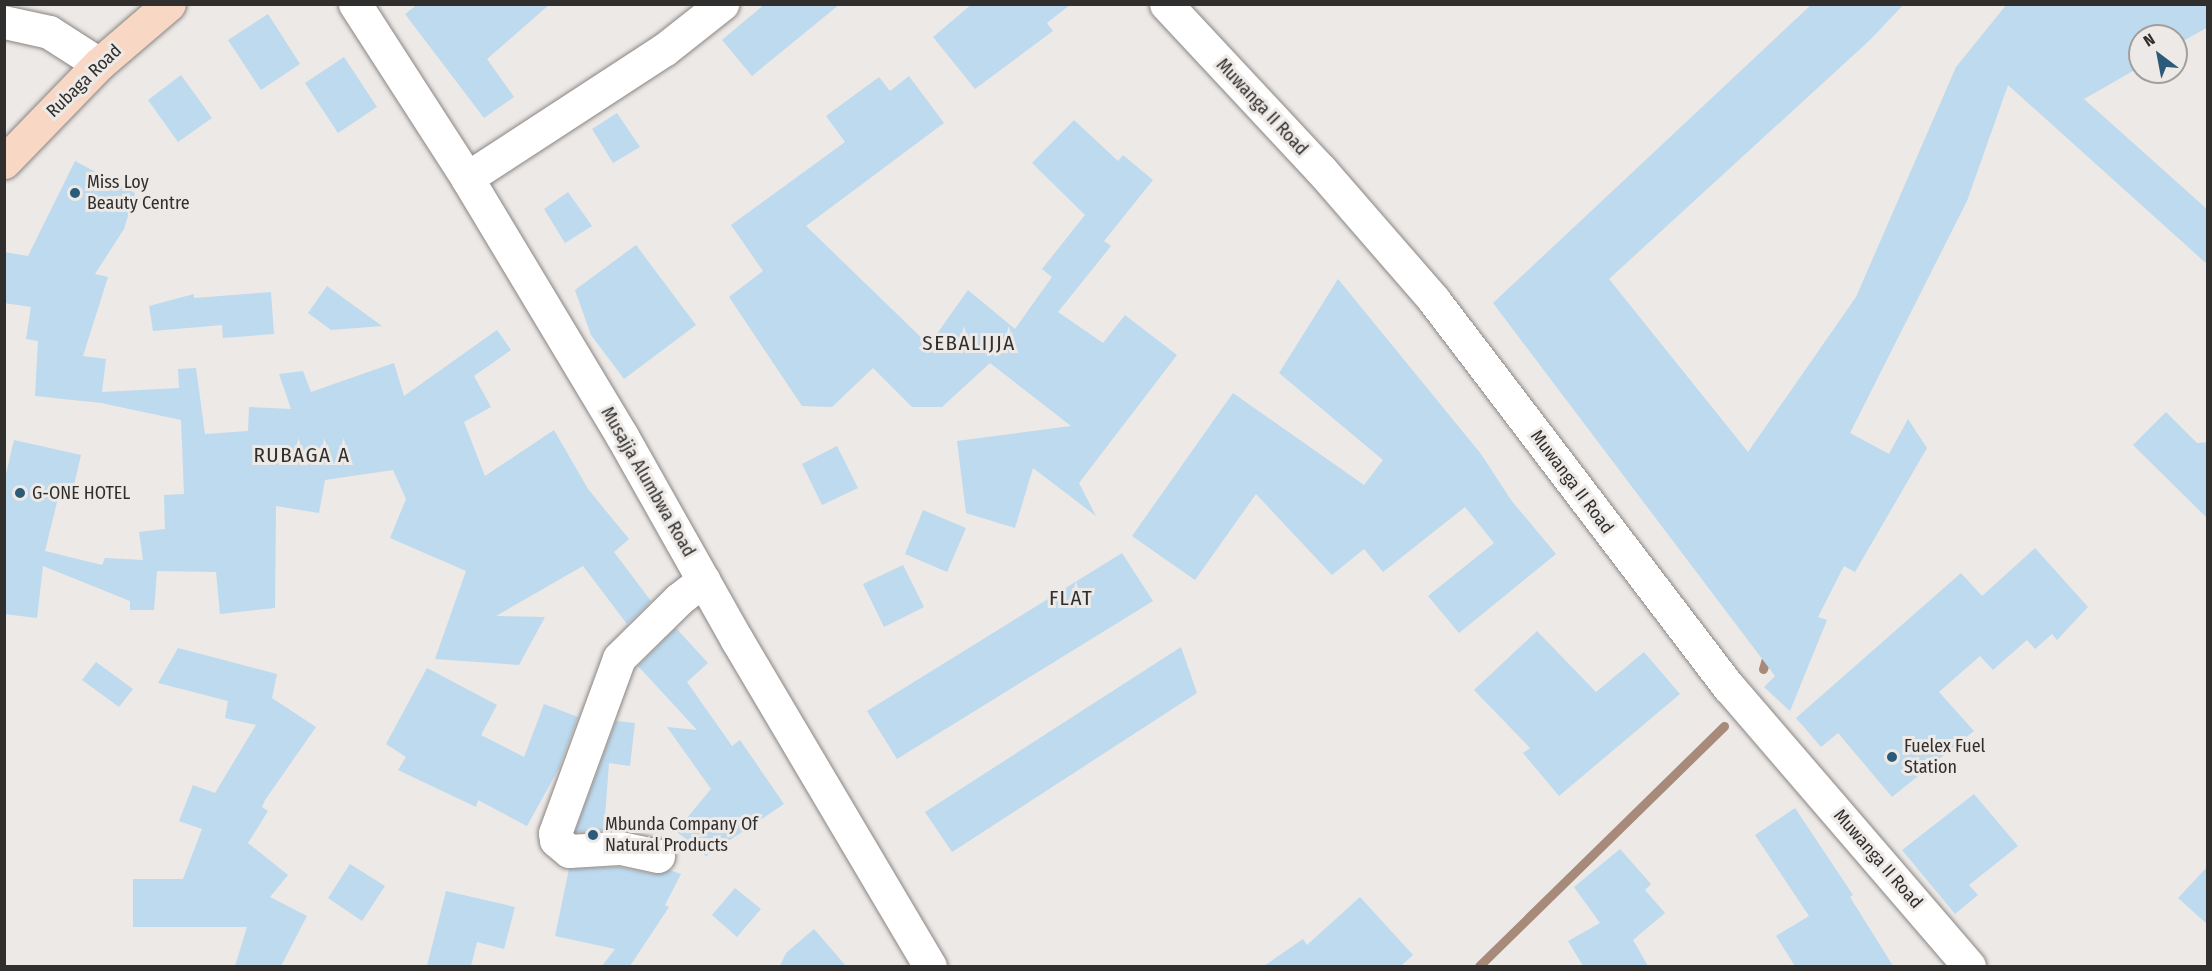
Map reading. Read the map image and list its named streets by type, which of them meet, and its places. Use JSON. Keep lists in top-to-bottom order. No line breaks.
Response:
{"streets":{"main road":["Rubaga Road"],"street":["Muwanga II Road","Musajja Alumbwa Road"]},"districts":["SEBALIJJA","RUBAGA A","FLAT"],"places":["Miss Loy Beauty Centre","G-ONE HOTEL","Fuelex Fuel Station","Mbunda Company Of Natural Products"],"north":"top left"}
